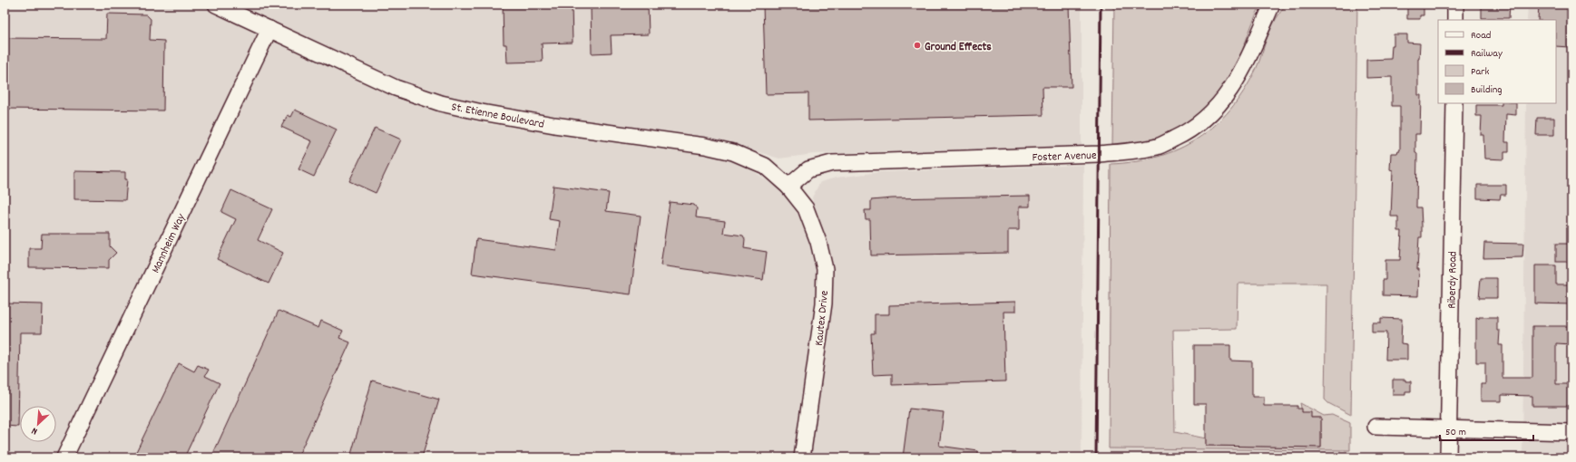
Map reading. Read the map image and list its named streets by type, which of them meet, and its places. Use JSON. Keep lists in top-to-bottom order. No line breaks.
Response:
{"streets":{"street":["St. Etienne Boulevard","Foster Avenue","Mannheim Way","Riberdy Road","Kautex Drive"]},"crossings":[["St. Etienne Boulevard","Foster Avenue"],["St. Etienne Boulevard","Mannheim Way"],["St. Etienne Boulevard","Kautex Drive"],["Foster Avenue","Kautex Drive"]],"places":["Ground Effects"],"legend":["Road","Railway","Park","Building"],"scale_bar":"50 m","north":"bottom left"}
